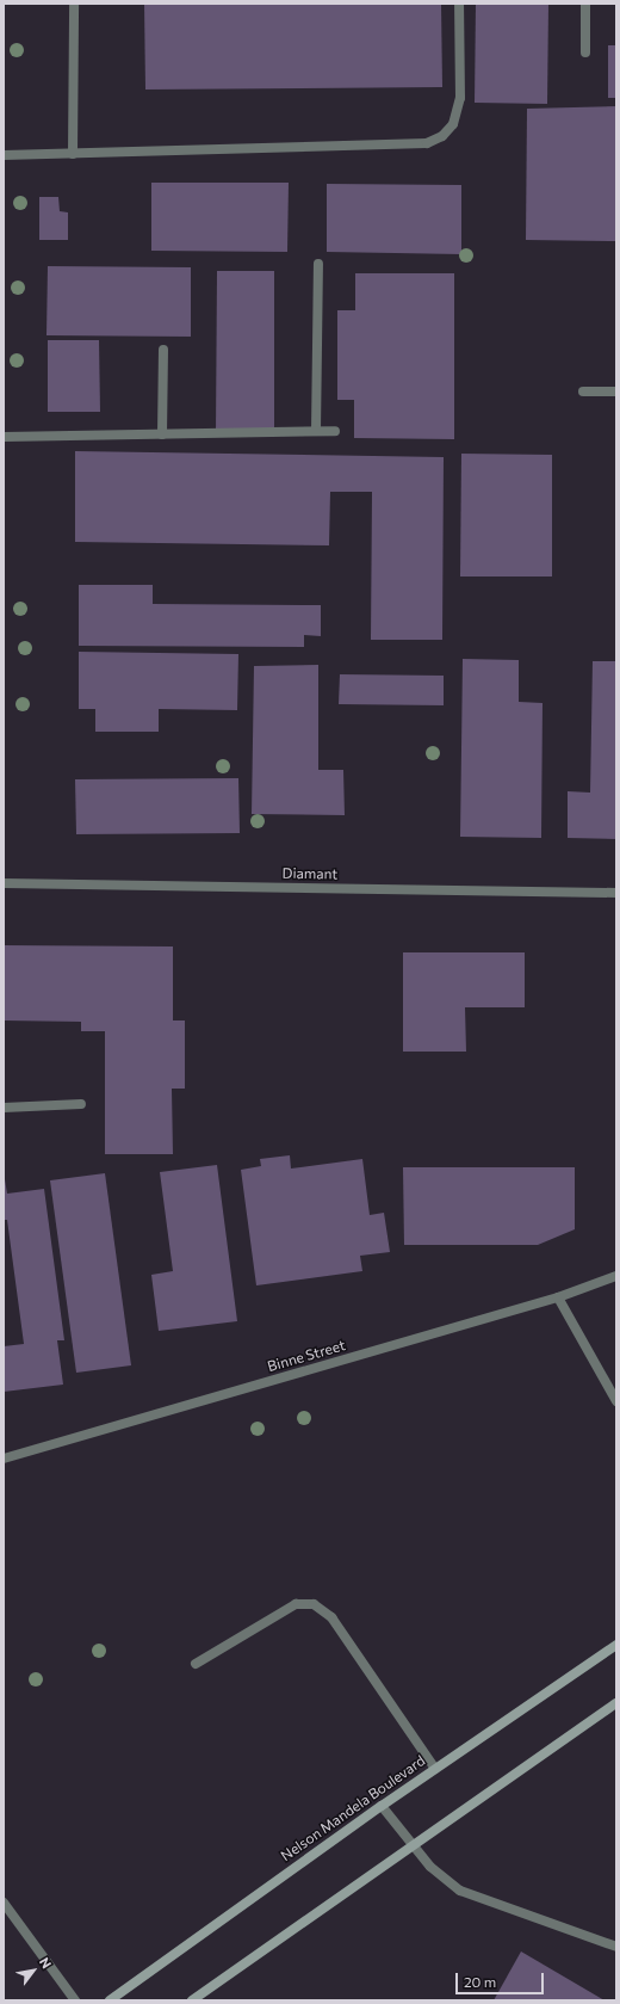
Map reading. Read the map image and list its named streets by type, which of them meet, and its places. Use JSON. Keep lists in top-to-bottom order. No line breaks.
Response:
{"streets":{"street":["Diamant","Binne Street","Nelson Mandela Boulevard"]},"scale_bar":"20 m","north":"top right"}
